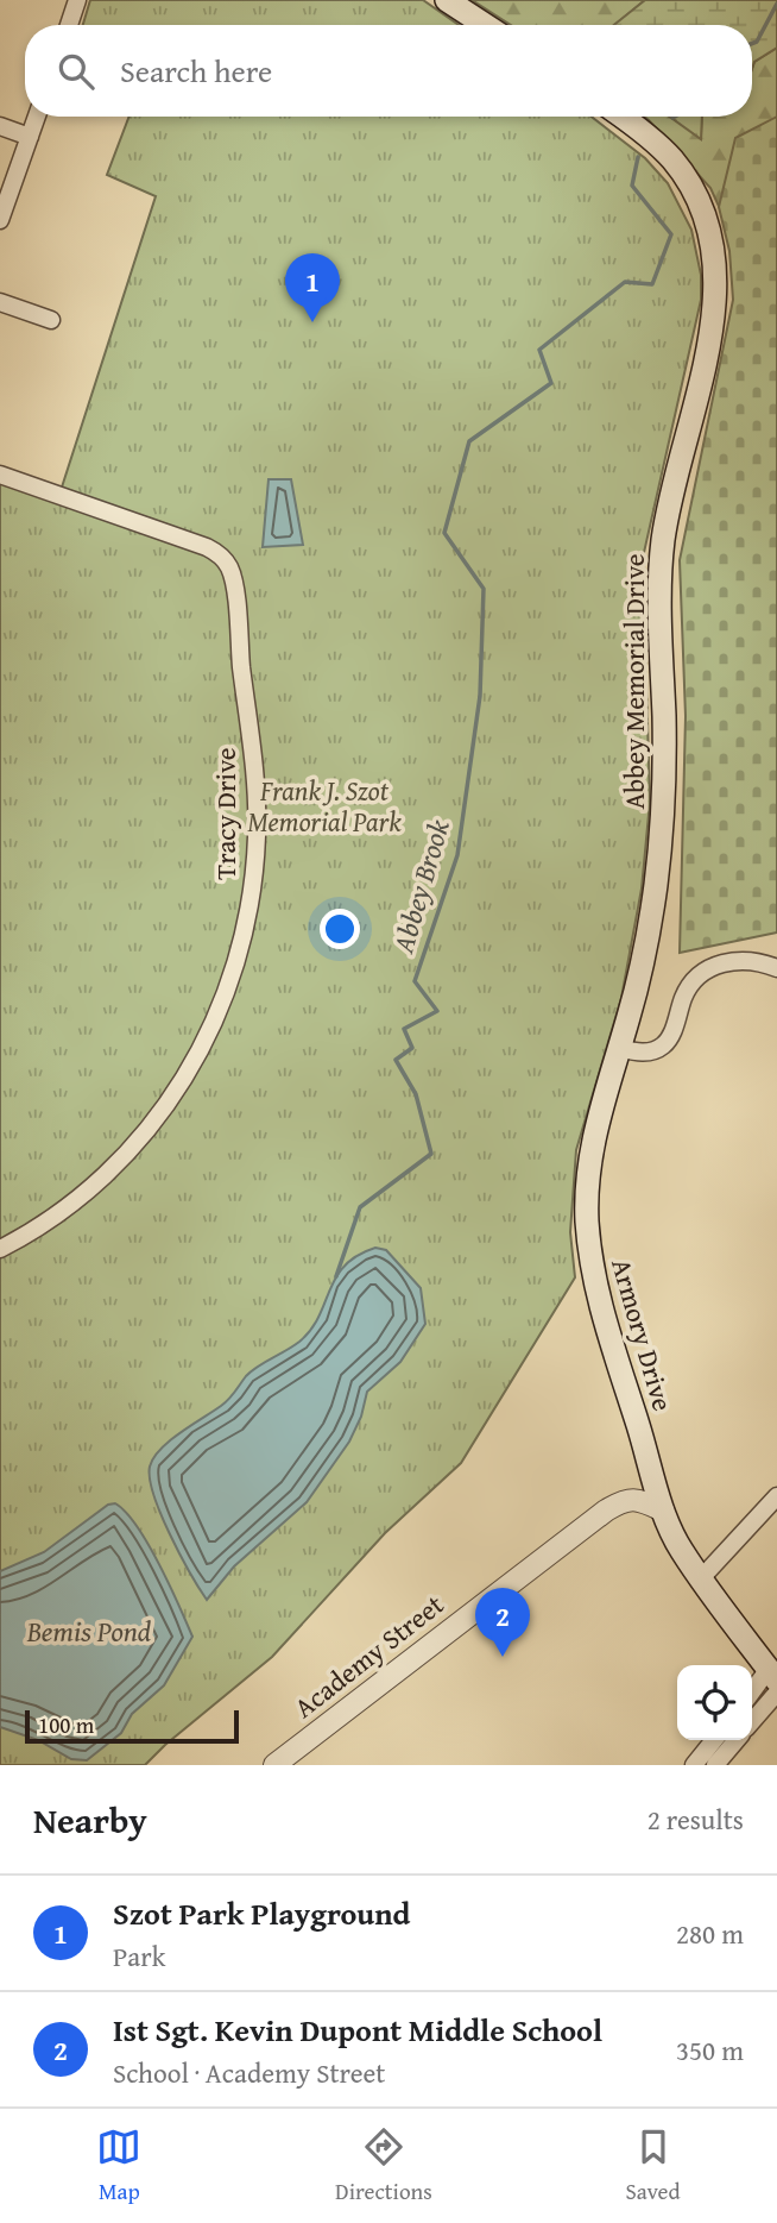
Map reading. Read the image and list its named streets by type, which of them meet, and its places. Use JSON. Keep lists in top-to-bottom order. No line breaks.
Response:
{"streets":{"main road":["Abbey Memorial Drive","Armory Drive"],"street":["Tracy Drive","Academy Street"]},"crossings":[["Abbey Memorial Drive","Armory Drive"],["Armory Drive","Academy Street"]],"water":["Abbey Brook","Bemis Pond"],"parks":["Frank J. Szot Memorial Park"],"scale_bar":"100 m","page":{"search":"Search here","pins":["1","2"],"scale":"100 m","heading":["Nearby","2 results"],"list":[{"mark":"1","name":"Szot Park Playground","note":"Park","value":"280 m"},{"mark":"2","name":"Ist Sgt. Kevin Dupont Middle School","note":"School · Academy Street","value":"350 m"}],"nav":["Map","Directions","Saved"]}}
